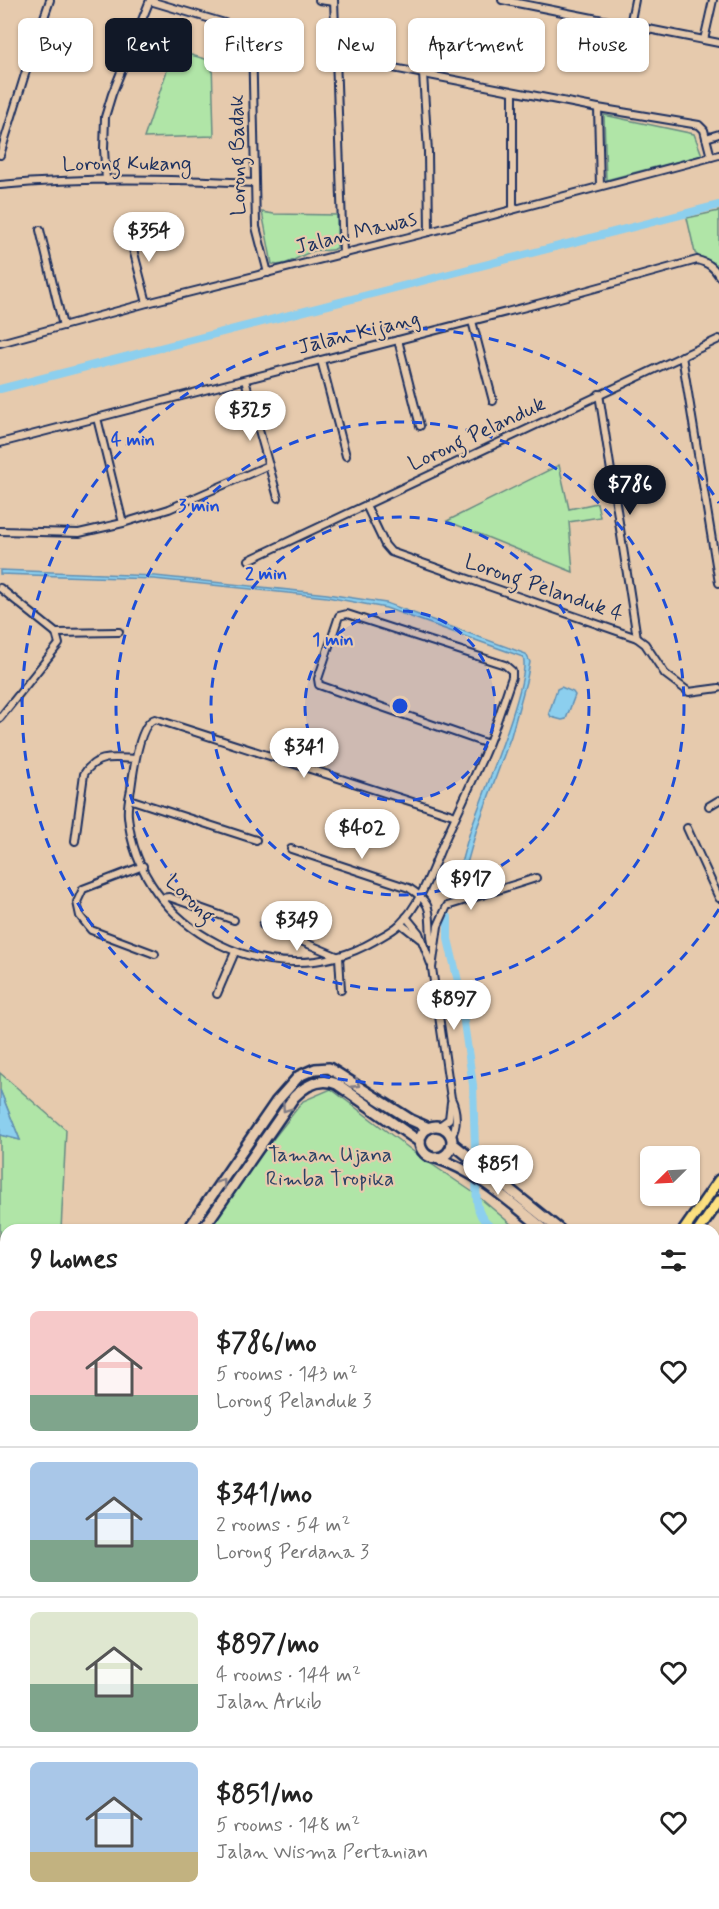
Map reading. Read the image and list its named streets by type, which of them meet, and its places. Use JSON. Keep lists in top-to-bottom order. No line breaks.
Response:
{"streets":{"street":["Lorong Badak","Lorong Kukang","Jalan Mawas","Jalan Kijang","Lorong Pelanduk","Lorong Pelanduk 4","Lorong"]},"crossings":[["Lorong Badak","Lorong Kukang"],["Lorong Badak","Jalan Mawas"],["Lorong Pelanduk","Lorong Pelanduk 4"]],"parks":["Taman Ujana Rimba Tropika"],"north":"bottom left","page":{"chip":["Buy","Rent","Filters","New","Apartment","House"],"price":["$354","$325","$786","$341","$402","$917","$349","$897","$851"],"heading":"9 homes","list":[{"name":"$786/mo","note":"5 rooms · 143 m² · Lorong Pelanduk 3"},{"name":"$341/mo","note":"2 rooms · 54 m² · Lorong Perdana 3"},{"name":"$897/mo","note":"4 rooms · 144 m² · Jalan Arkib"},{"name":"$851/mo","note":"5 rooms · 148 m² · Jalan Wisma Pertanian"}]},"rings":["4 min","3 min","2 min","1 min"]}
